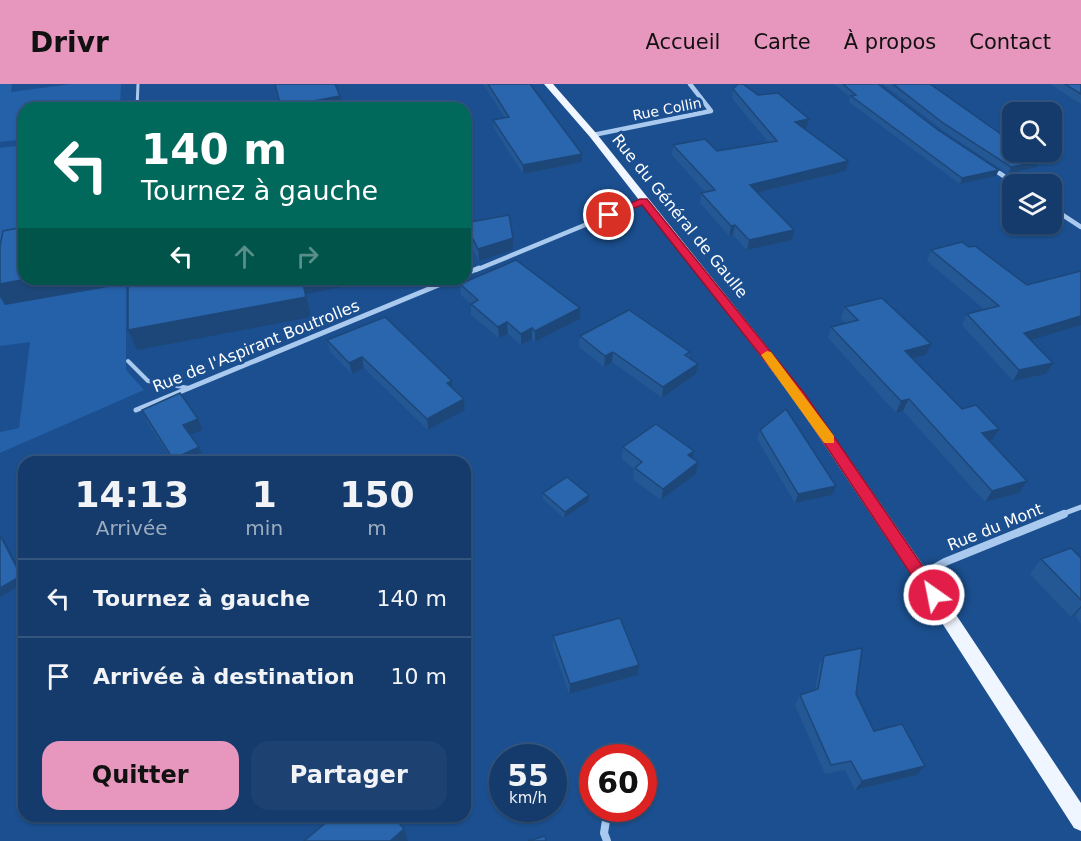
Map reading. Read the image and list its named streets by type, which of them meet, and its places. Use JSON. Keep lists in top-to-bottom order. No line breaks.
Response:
{"streets":{"main road":["Rue du Général de Gaulle"],"street":["Rue Collin","Rue de l'Aspirant Boutrolles","Rue du Mont"]},"crossings":[["Rue Collin","Rue du Général de Gaulle"],["Rue du Général de Gaulle","Rue du Mont"]],"page":{"header":"Drivr","nav":["Accueil","Carte","À propos","Contact"],"turn":["140 m","Tournez à gauche"],"eta":["14:13","Arrivée","1","min","150","m"],"list":[{"name":"Tournez à gauche","value":"140 m"},{"name":"Arrivée à destination","value":"10 m"}],"buttons":["Quitter","Partager"],"speed":"55 km/h","limit":"60"}}
